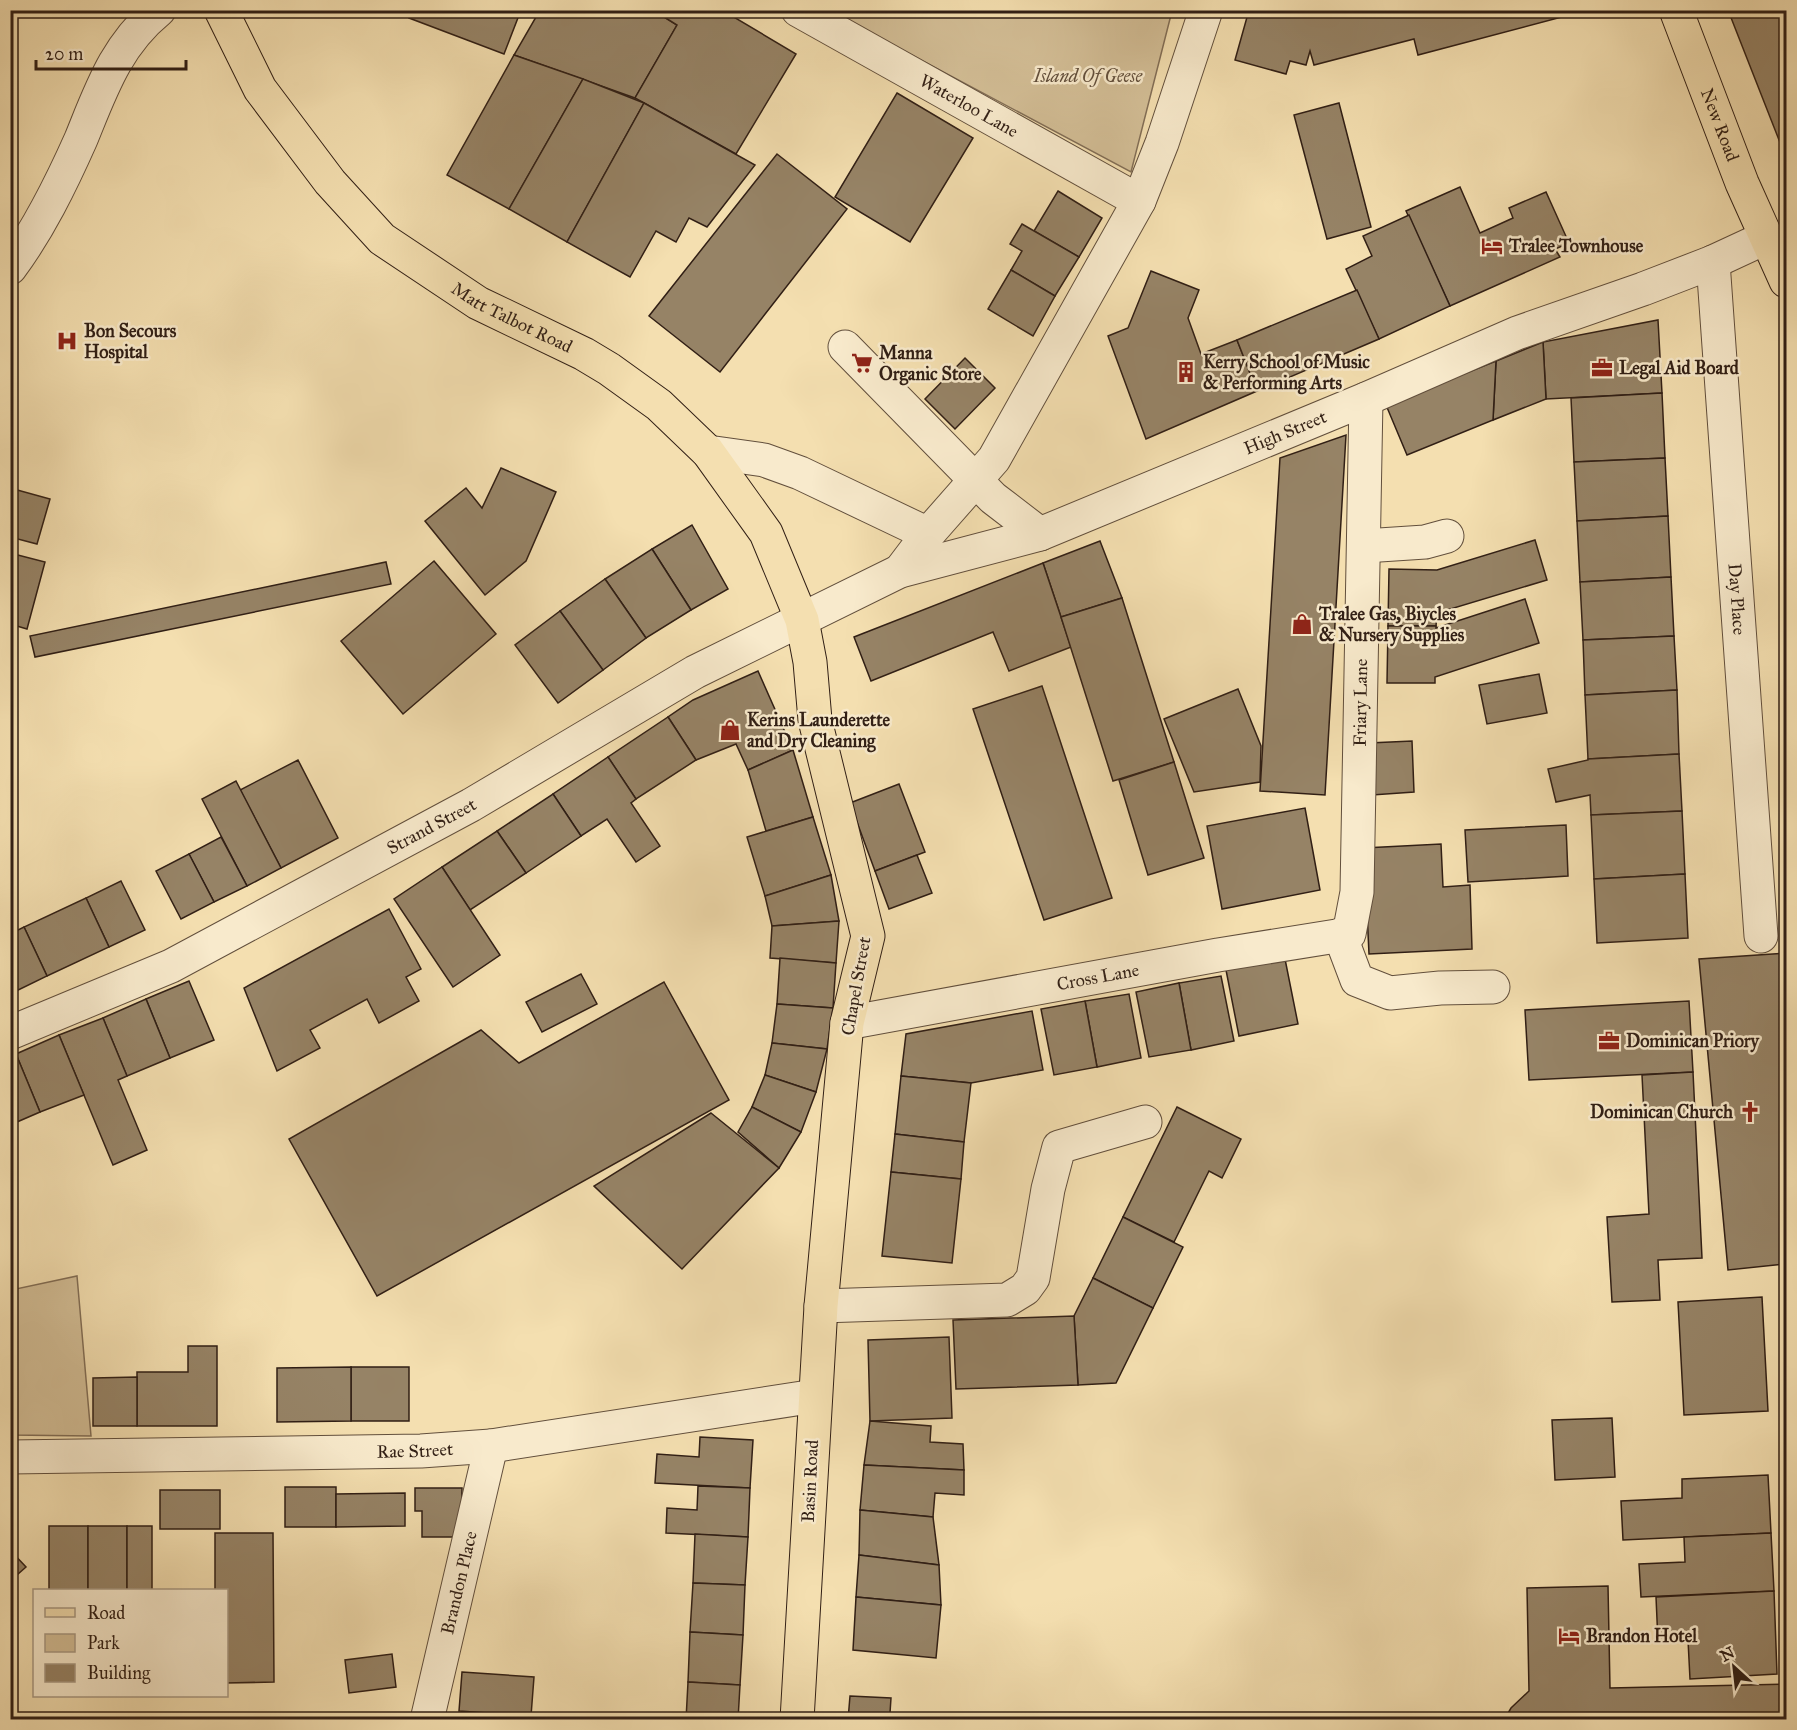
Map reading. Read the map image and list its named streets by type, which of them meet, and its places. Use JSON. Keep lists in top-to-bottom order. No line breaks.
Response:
{"streets":{"main road":["New Road","Matt Talbot Road","Chapel Street","Basin Road"],"street":["Waterloo Lane","High Street","Day Place","Friary Lane","Strand Street","Cross Lane","Rae Street","Brandon Place"]},"crossings":[["New Road","High Street"],["Matt Talbot Road","High Street"],["Matt Talbot Road","Strand Street"],["Matt Talbot Road","Chapel Street"],["High Street","Day Place"],["High Street","Friary Lane"],["High Street","Strand Street"],["High Street","Chapel Street"],["Friary Lane","Cross Lane"],["Strand Street","Chapel Street"],["Cross Lane","Chapel Street"],["Chapel Street","Basin Road"],["Rae Street","Basin Road"],["Rae Street","Brandon Place"]],"parks":["Island Of Geese"],"places":{"hotel":["Tralee Townhouse","Brandon Hotel"],"hospital":["Bon Secours Hospital"],"supermarket":["Manna Organic Store"],"office":["Legal Aid Board","Dominican Priory"],"building":["Kerry School of Music & Performing Arts"],"shop":["Tralee Gas, Biycles & Nursery Supplies","Kerins Launderette and Dry Cleaning"],"church":["Dominican Church"]},"legend":["Road","Park","Building"],"scale_bar":"20 m","north":"top left"}
